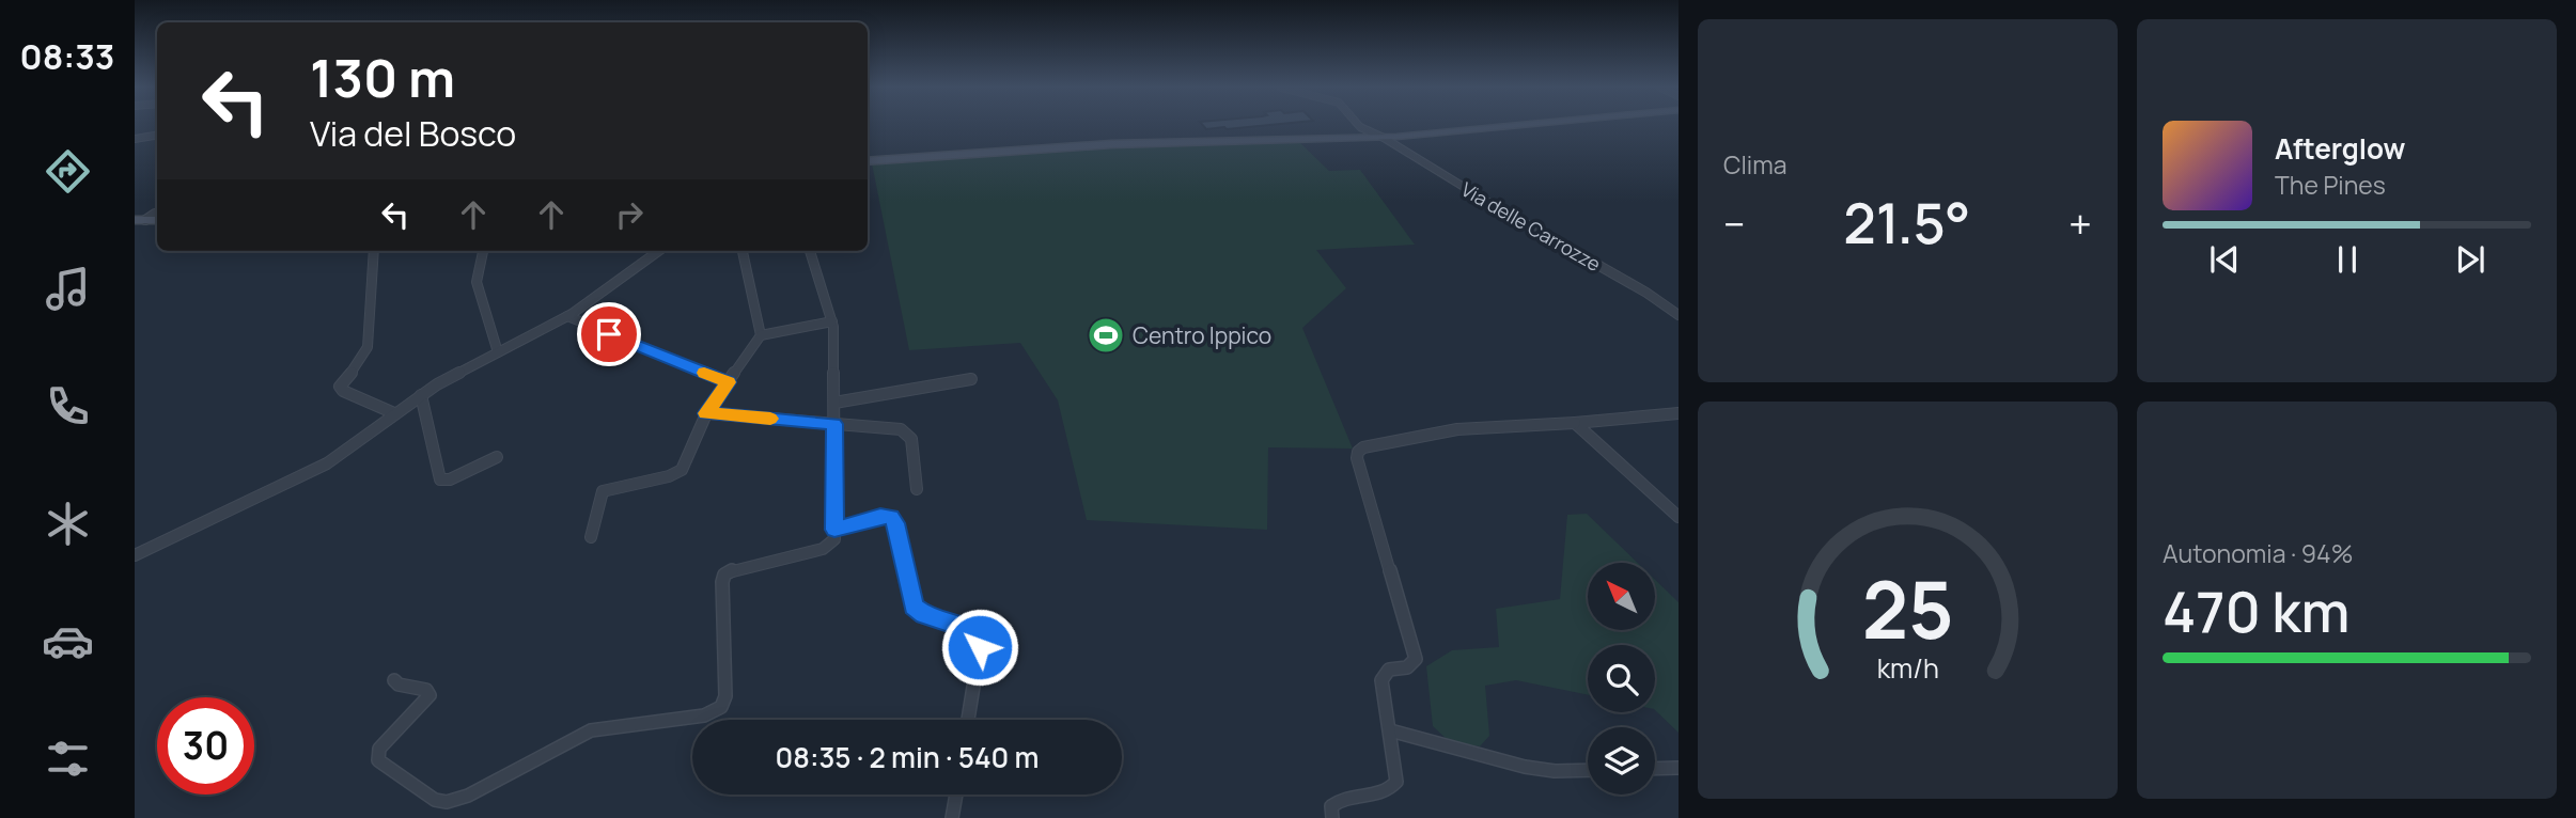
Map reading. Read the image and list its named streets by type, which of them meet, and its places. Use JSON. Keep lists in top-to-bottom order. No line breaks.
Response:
{"streets":{"street":["Via delle Carrozze"]},"places":{"sports":["Centro Ippico"]},"north":"top left","page":{"tabs":"08:33","tile":["Clima",["Autonomia · 94%","470 km"]],"turn":["130 m","Via del Bosco"],"song":["Afterglow","The Pines"],"heat":["−","21.5°","+"],"limit":"30","trip":"08:35 · 2 min · 540 m","gauge":["25","km/h"]}}
